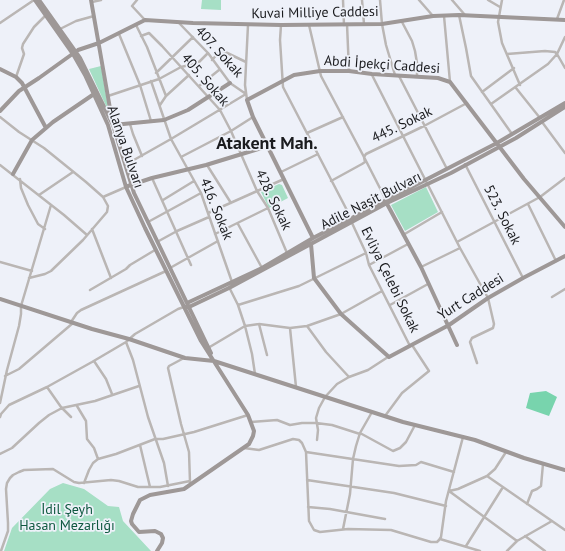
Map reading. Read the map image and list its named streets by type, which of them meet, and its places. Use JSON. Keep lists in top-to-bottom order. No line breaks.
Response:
{"streets":{"street":["Kuvai Milliye Caddesi","407. Sokak","Abdi İpekçi Caddesi","405. Sokak","445. Sokak","Alanya Bulvarı","428. Sokak","Adile Naşit Bulvarı","416. Sokak","523. Sokak","Evliya Çelebi Sokak","Yurt Caddesi"]},"crossings":[["Kuvai Milliye Caddesi","407. Sokak"],["Kuvai Milliye Caddesi","Evliya Çelebi Sokak"],["Abdi İpekçi Caddesi","445. Sokak"],["Abdi İpekçi Caddesi","Adile Naşit Bulvarı"],["Abdi İpekçi Caddesi","Evliya Çelebi Sokak"],["405. Sokak","428. Sokak"],["445. Sokak","Evliya Çelebi Sokak"],["Alanya Bulvarı","Adile Naşit Bulvarı"],["428. Sokak","Adile Naşit Bulvarı"],["Adile Naşit Bulvarı","416. Sokak"],["Adile Naşit Bulvarı","523. Sokak"],["Adile Naşit Bulvarı","Evliya Çelebi Sokak"],["523. Sokak","Yurt Caddesi"],["Evliya Çelebi Sokak","Yurt Caddesi"]],"districts":["Atakent Mah."],"parks":["İdil Şeyh Hasan Mezarlığı"]}
